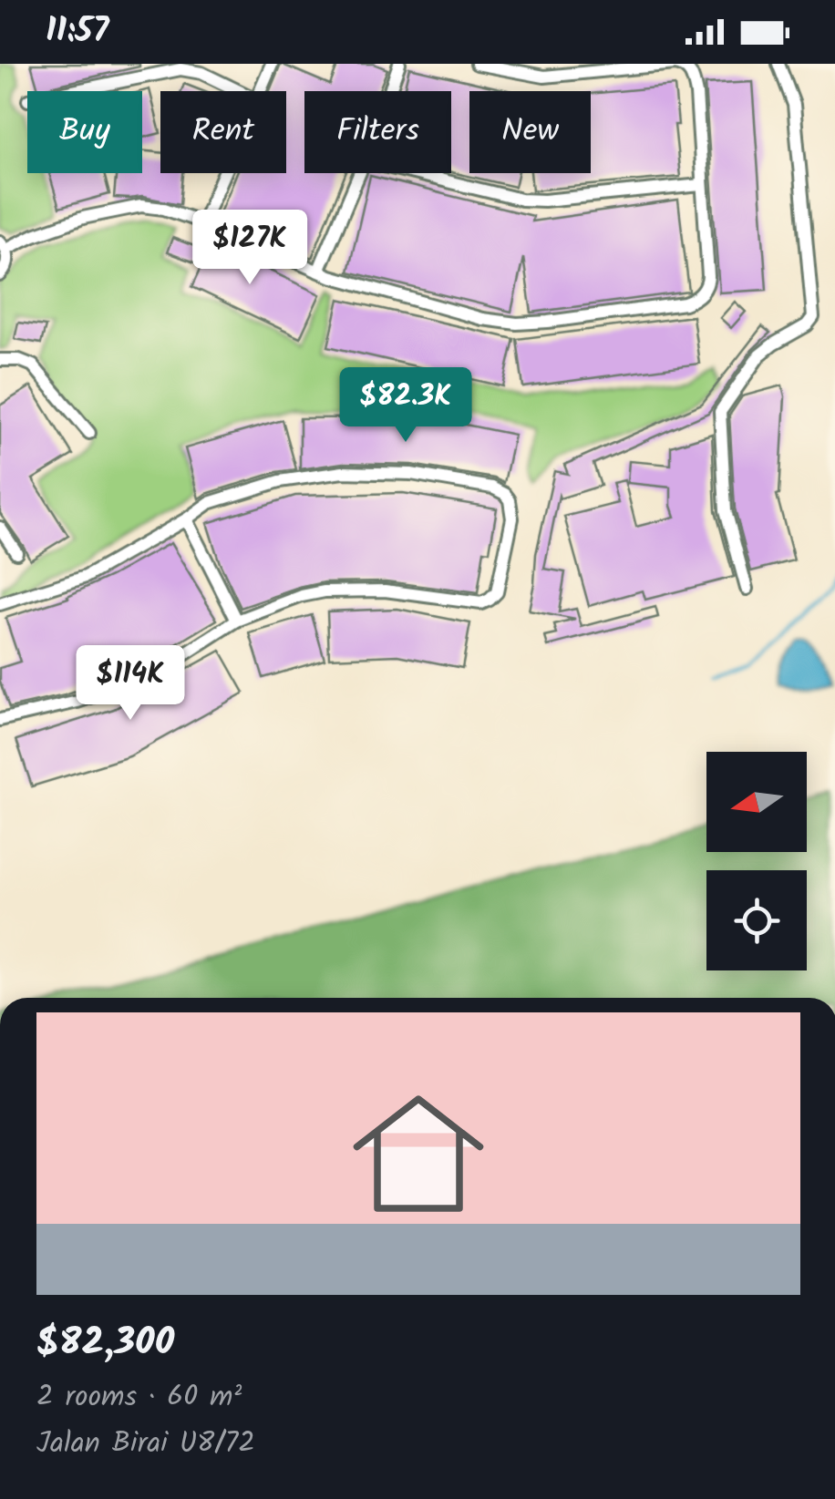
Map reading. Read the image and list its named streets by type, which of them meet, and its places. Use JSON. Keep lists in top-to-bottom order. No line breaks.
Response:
{"north":"left","page":{"status":"11:57","chip":["Buy","Rent","Filters","New"],"price":["$127K","$82.3K","$114K"],"list":[{"name":"$82,300","note":"2 rooms · 60 m² · Jalan Birai U8/72"}]}}
